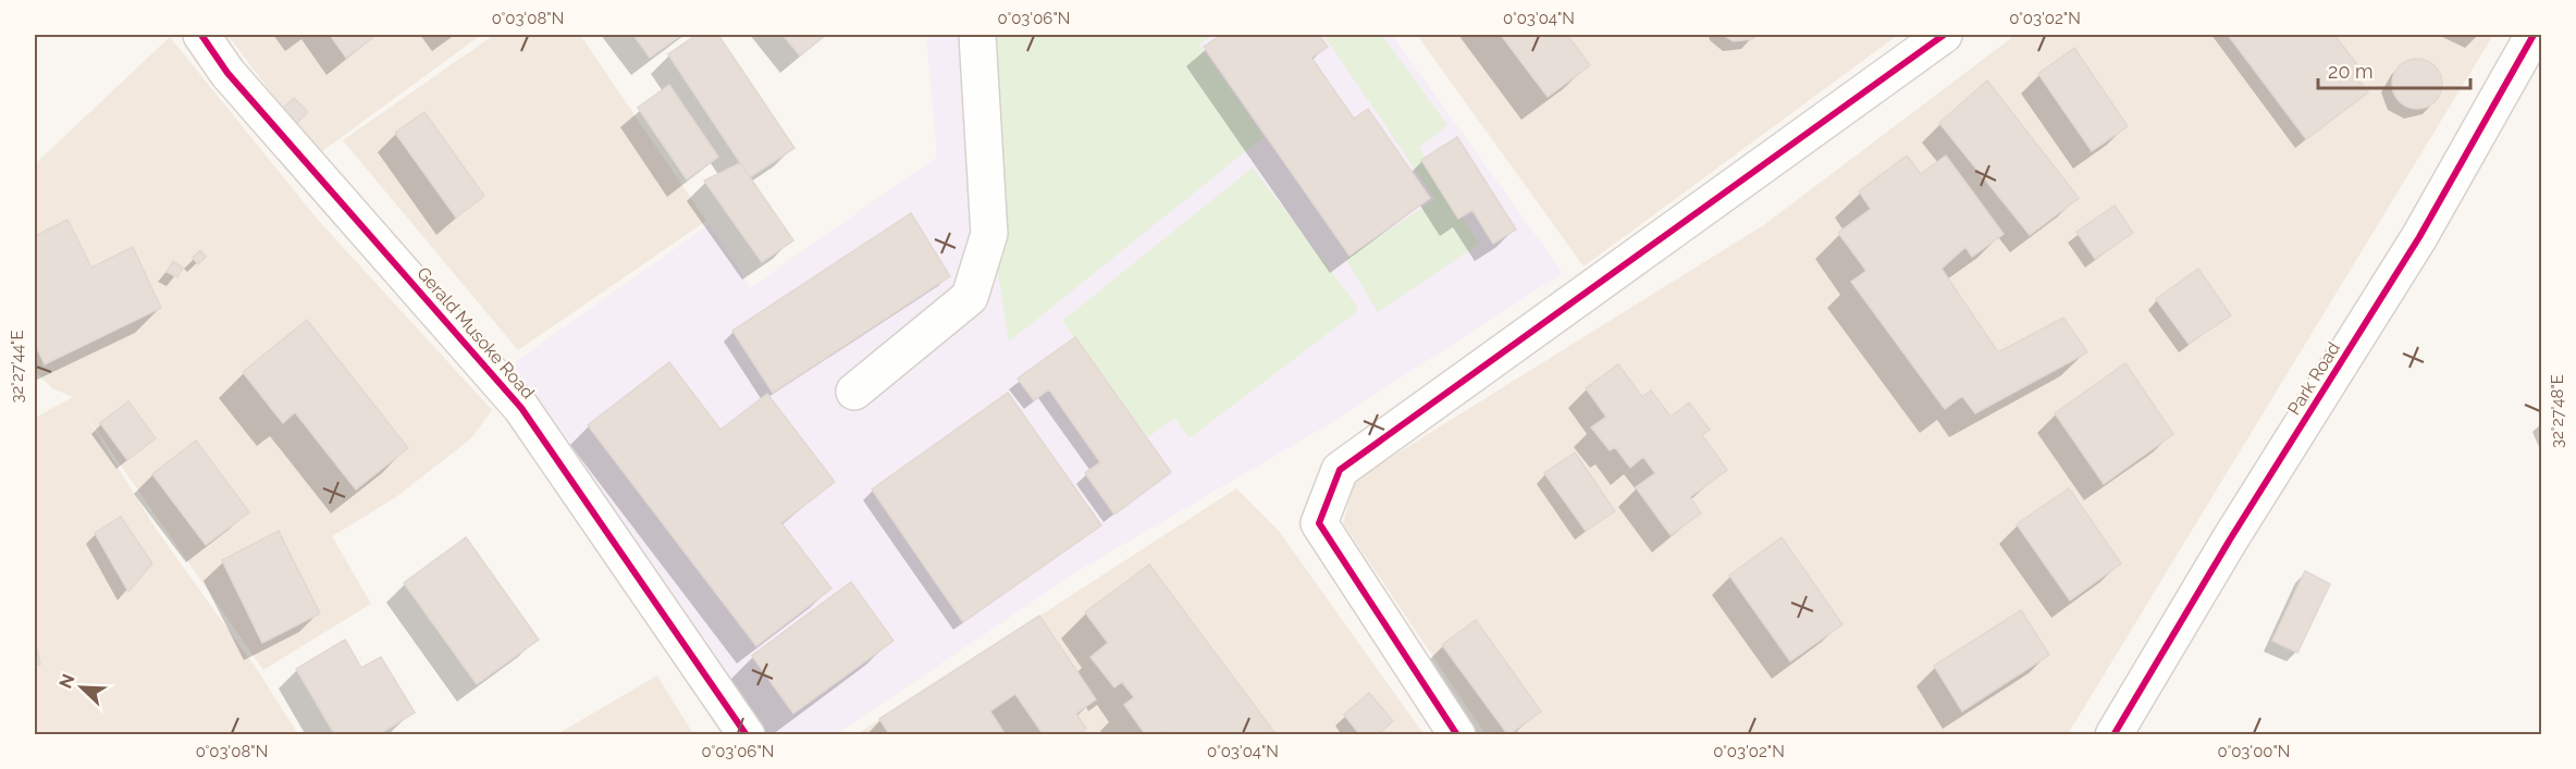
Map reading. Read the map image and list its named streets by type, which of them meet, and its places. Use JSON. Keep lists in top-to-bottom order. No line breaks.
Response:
{"streets":{"street":["Gerald Musoke Road","Park Road"]},"scale_bar":"20 m","north":"top left","coordinates":["0°03'08\"N","0°03'06\"N","0°03'04\"N","0°03'02\"N","32°27'44\"E","32°27'48\"E","0°03'00\"N"]}
